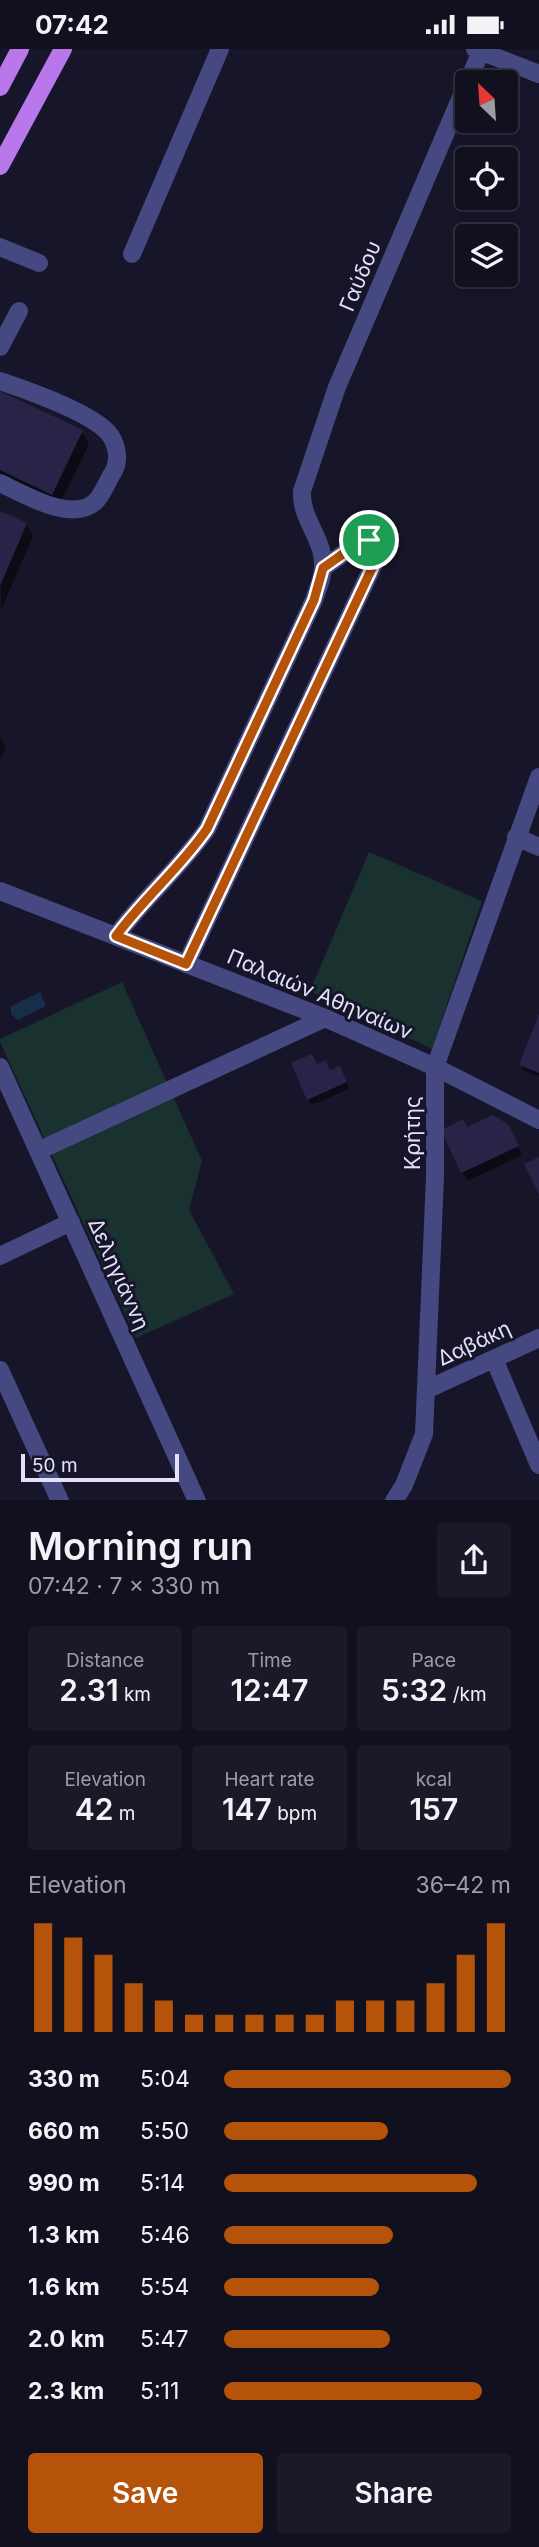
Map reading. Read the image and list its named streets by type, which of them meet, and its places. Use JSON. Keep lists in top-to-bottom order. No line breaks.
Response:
{"streets":{"street":["Γαύδου","Παλαιών Αθηναίων","Κρήτης","Δεληγιάννη","Δαβάκη"]},"crossings":[["Παλαιών Αθηναίων","Κρήτης"],["Κρήτης","Δαβάκη"]],"scale_bar":"50 m","north":"top left","page":{"status":"07:42","scale":"50 m","heading":["Morning run","07:42 · 7 × 330 m"],"stats":[["Distance","2.31 km"],["Time","12:47"],["Pace","5:32 /km"],["Elevation","42 m"],["Heart rate","147 bpm"],["kcal","157"]],"chart":["Elevation","36–42 m"],"list":[{"name":"330 m","note":"5:04"},{"name":"660 m","note":"5:50"},{"name":"990 m","note":"5:14"},{"name":"1.3 km","note":"5:46"},{"name":"1.6 km","note":"5:54"},{"name":"2.0 km","note":"5:47"},{"name":"2.3 km","note":"5:11"}],"buttons":["Save","Share"]}}
